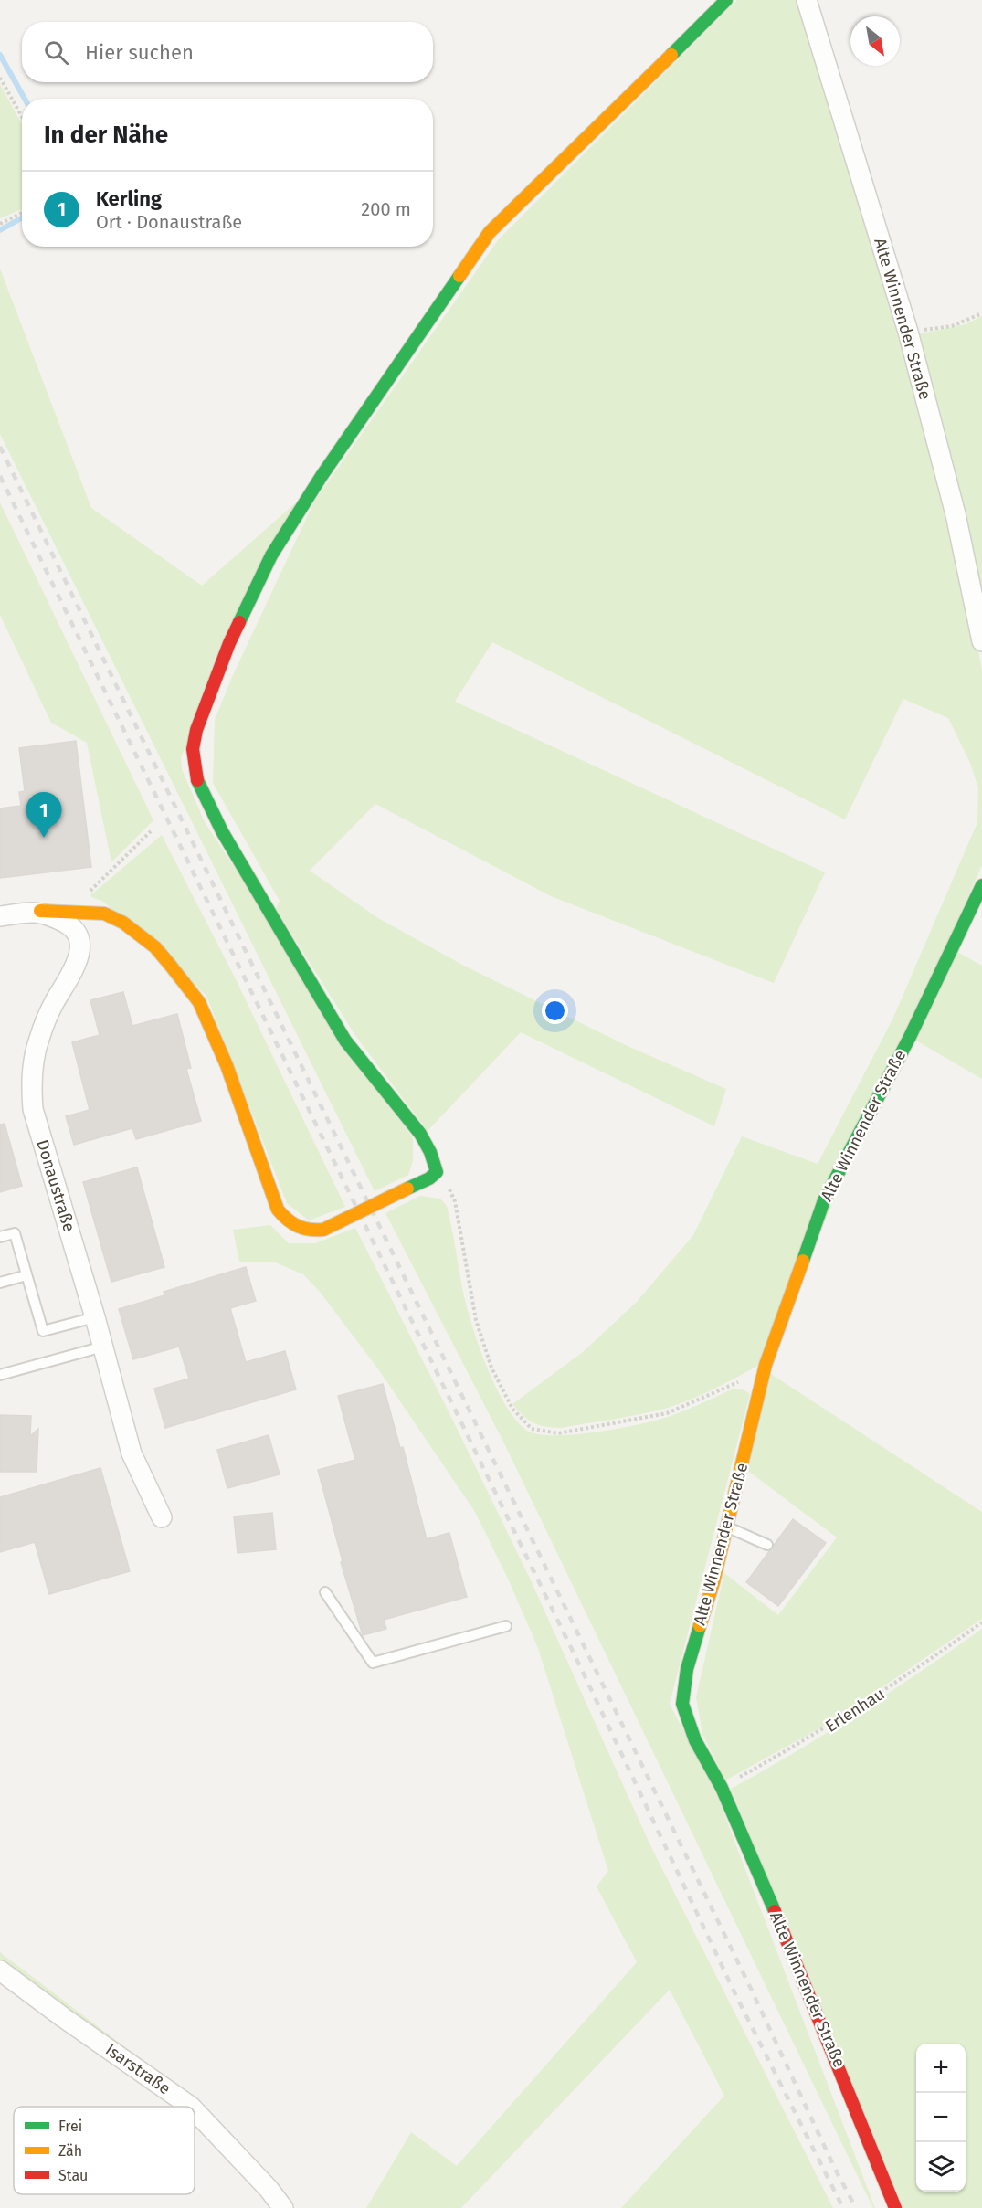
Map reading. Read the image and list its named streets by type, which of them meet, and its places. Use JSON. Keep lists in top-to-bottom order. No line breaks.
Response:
{"streets":{"street":["Alte Winnender Straße","Donaustraße","Isarstraße"],"path":["Erlenhau"]},"crossings":[["Alte Winnender Straße","Erlenhau"]],"legend":["Frei","Zäh","Stau"],"north":"bottom right","page":{"search":"Hier suchen","heading":"In der Nähe","list":[{"mark":"1","name":"Kerling","note":"Ort · Donaustraße","value":"200 m"}],"pins":"1","map_buttons":["+","−"]}}
